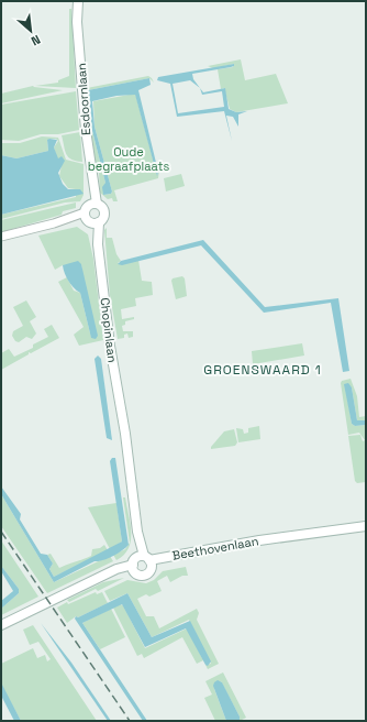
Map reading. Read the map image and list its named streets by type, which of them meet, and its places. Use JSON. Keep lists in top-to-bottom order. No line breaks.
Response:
{"streets":{"main road":["Esdoornlaan","Chopinlaan","Beethovenlaan"]},"crossings":[["Esdoornlaan","Chopinlaan"],["Chopinlaan","Beethovenlaan"]],"districts":["GROENSWAARD 1"],"parks":["Oude begraafplaats"],"north":"bottom right"}
